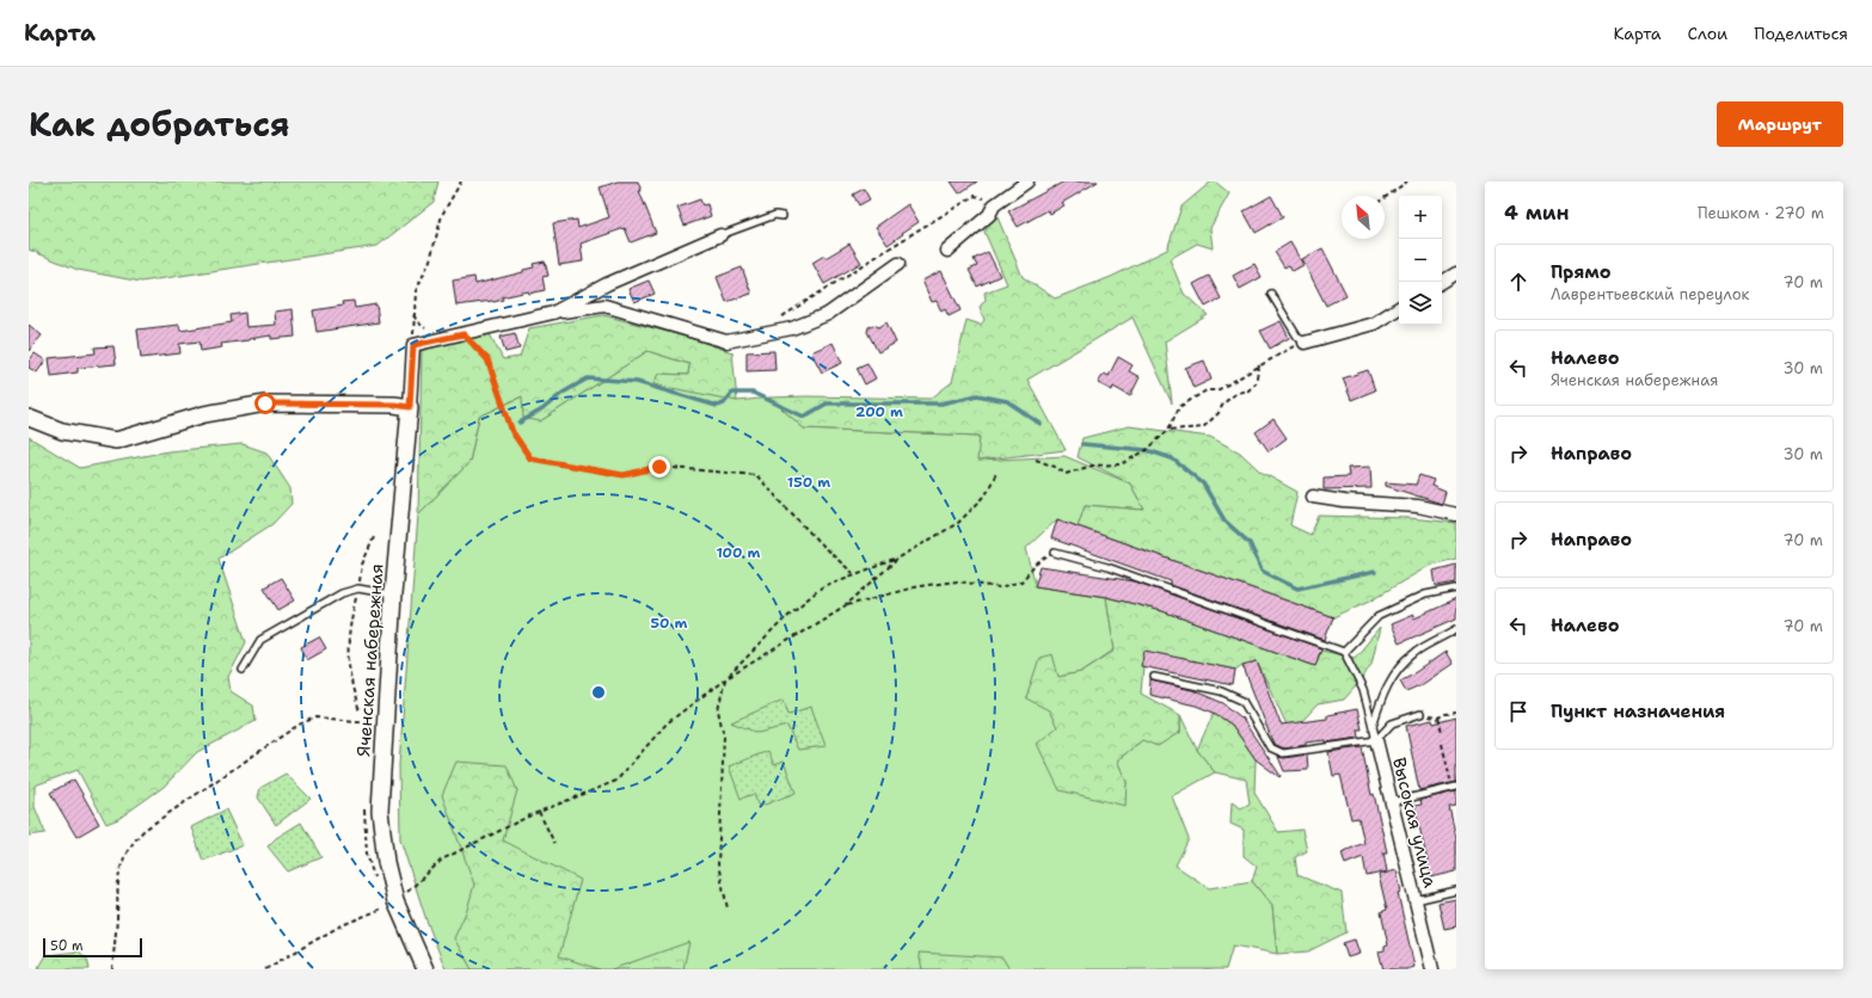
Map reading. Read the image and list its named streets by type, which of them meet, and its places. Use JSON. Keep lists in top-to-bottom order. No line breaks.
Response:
{"streets":{"street":["Яченская набережная","Высокая улица"]},"scale_bar":"50 m","north":"top left","page":{"header":"Карта","nav":["Карта","Слои","Поделиться"],"title":"Как добраться","buttons":"Маршрут","heading":["4 мин","Пешком · 270 m"],"map_buttons":["+","−"],"list":[["Прямо","Лаврентьевский переулок","70 m"],["Налево","Яченская набережная","30 m"],["Направо","30 m"],["Направо","70 m"],["Налево","70 m"],"Пункт назначения"],"scale":"50 m"},"rings":["200 m","150 m","100 m","50 m"]}
